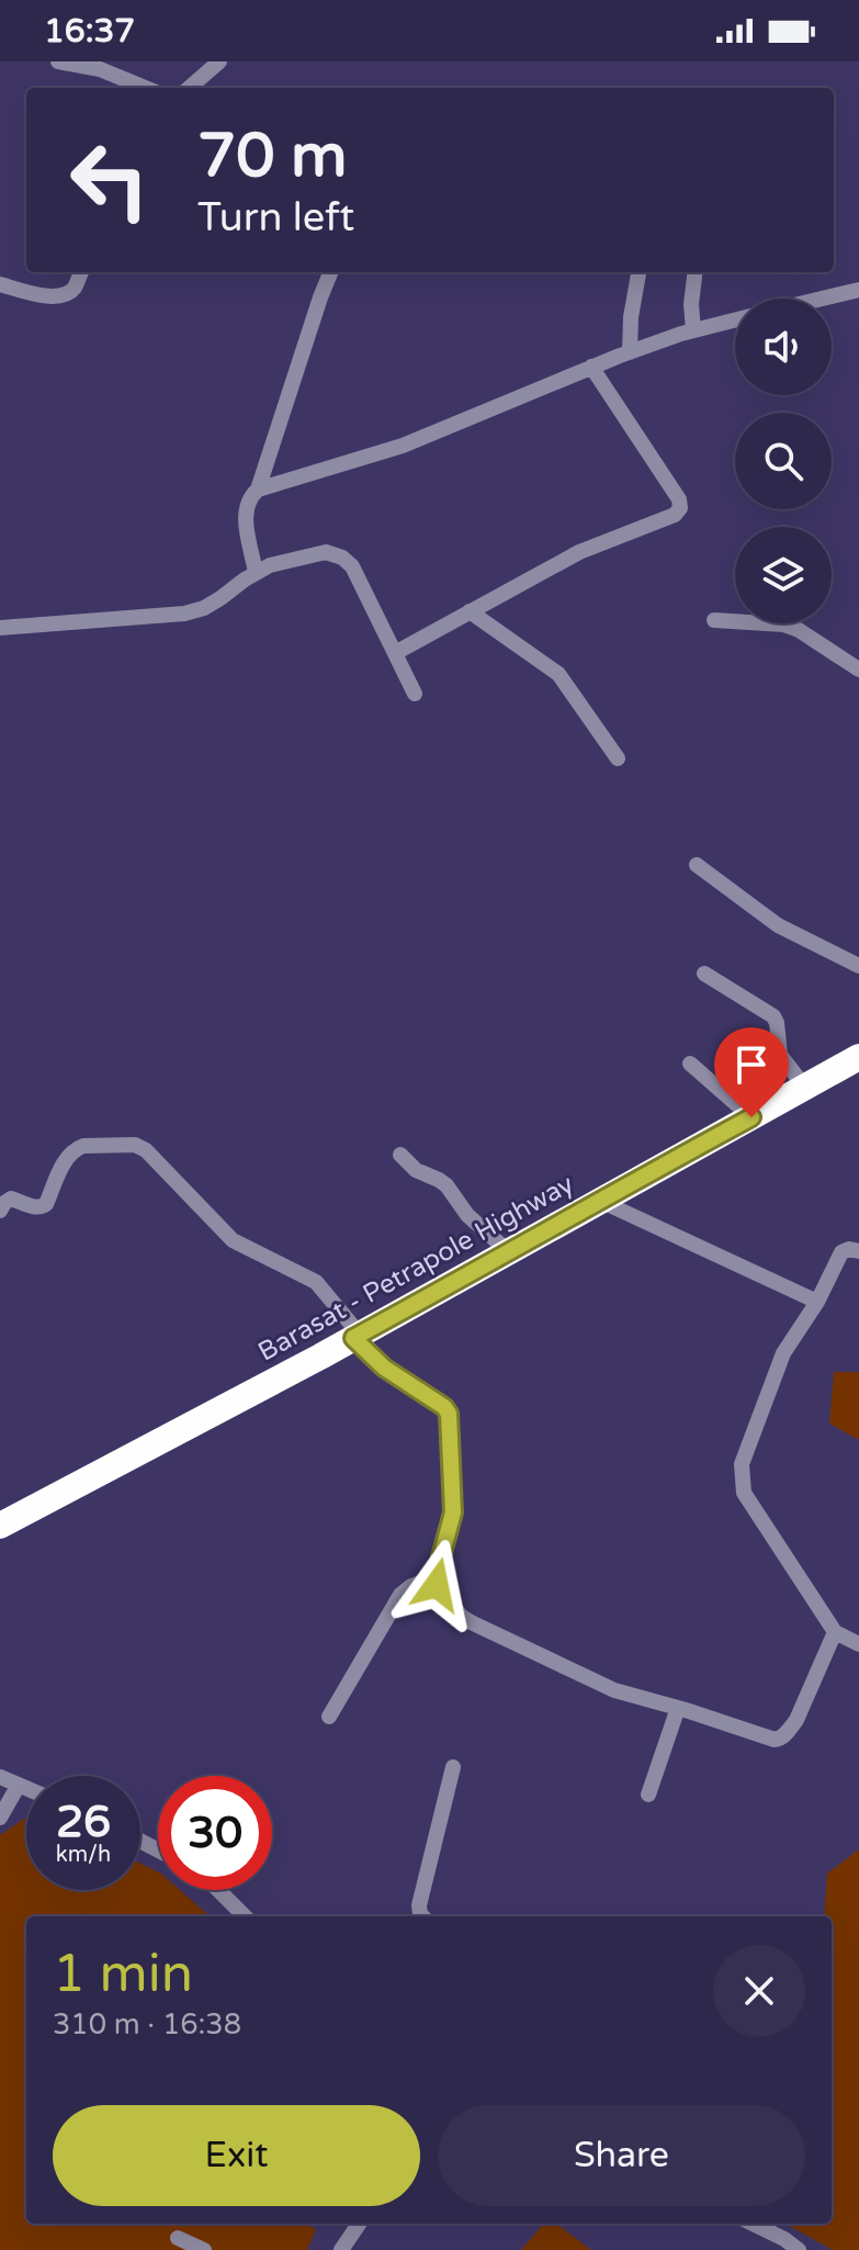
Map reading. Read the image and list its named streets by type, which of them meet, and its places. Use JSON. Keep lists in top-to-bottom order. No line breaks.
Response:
{"streets":{"highway":["Barasat - Petrapole Highway"]},"page":{"status":"16:37","turn":["70 m","Turn left"],"speed":"26 km/h","limit":"30","heading":["1 min","310 m · 16:38"],"buttons":["Exit","Share"]}}
